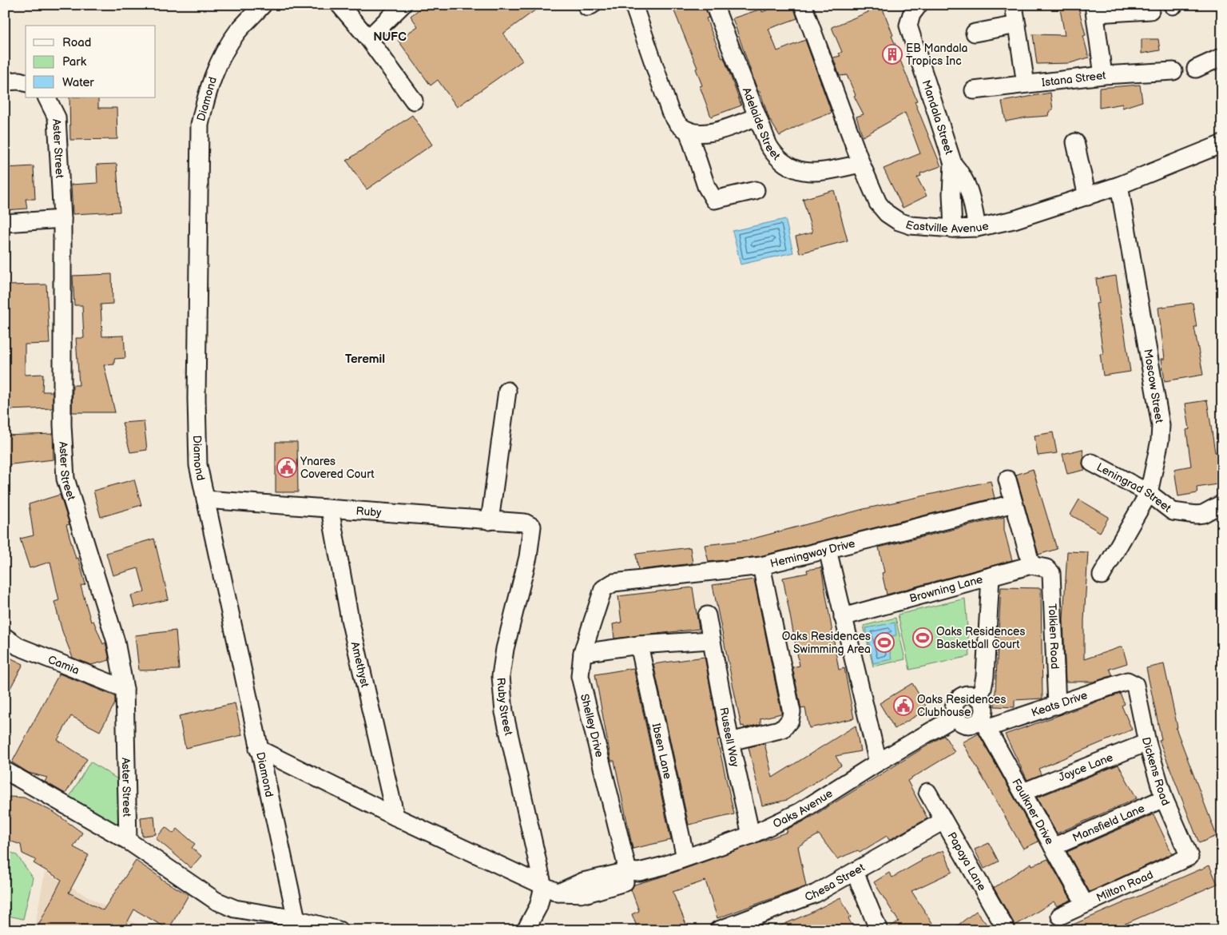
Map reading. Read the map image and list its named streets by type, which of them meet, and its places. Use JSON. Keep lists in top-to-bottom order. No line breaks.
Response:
{"streets":{"street":["Istana Street","Diamond","Mandala Street","Adelaide Street","Aster Street","Eastville Avenue","Moscow Street","Leningrad Street","Ruby","Hemingway Drive","Browning Lane","Tolkien Road","Amethyst","Camia","Keats Drive","Ruby Street","Shelley Drive","Russell Way","Ibsen Lane","Joyce Lane","Dickens Road","Oaks Avenue","Faulkner Drive","Mansfield Lane","Papaya Lane","Chesa Street","Milton Road"]},"crossings":[["Diamond","Ruby"],["Adelaide Street","Eastville Avenue"],["Aster Street","Camia"],["Eastville Avenue","Moscow Street"],["Moscow Street","Leningrad Street"],["Ruby","Amethyst"],["Ruby","Ruby Street"],["Hemingway Drive","Shelley Drive"],["Browning Lane","Tolkien Road"],["Tolkien Road","Keats Drive"],["Keats Drive","Dickens Road"],["Keats Drive","Oaks Avenue"],["Keats Drive","Faulkner Drive"],["Ruby Street","Oaks Avenue"],["Shelley Drive","Oaks Avenue"],["Russell Way","Oaks Avenue"],["Ibsen Lane","Oaks Avenue"],["Joyce Lane","Dickens Road"],["Joyce Lane","Faulkner Drive"],["Dickens Road","Mansfield Lane"],["Dickens Road","Milton Road"],["Oaks Avenue","Faulkner Drive"],["Faulkner Drive","Mansfield Lane"],["Faulkner Drive","Milton Road"],["Papaya Lane","Chesa Street"]],"districts":["NUFC","Teremil"],"places":{"building":["EB Mandala Tropics Inc"],"public building":["Ynares Covered Court","Oaks Residences Clubhouse"],"sports":["Oaks Residences Basketball Court","Oaks Residences Swimming Area"]},"legend":["Road","Park","Water"]}
